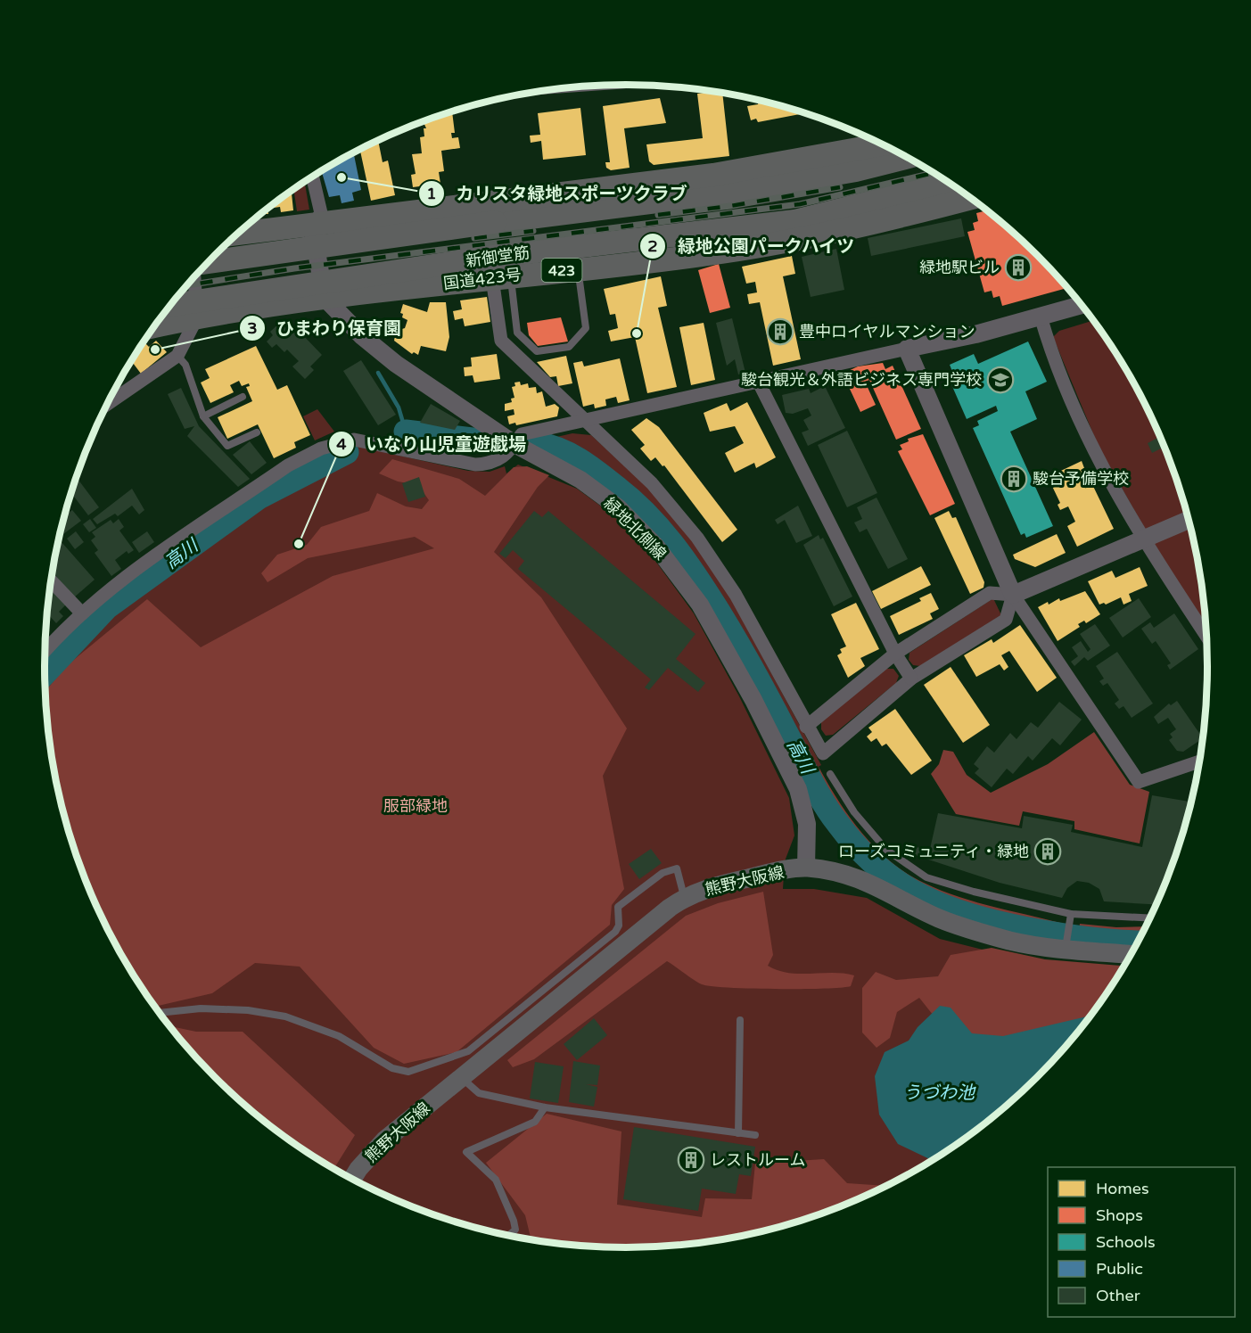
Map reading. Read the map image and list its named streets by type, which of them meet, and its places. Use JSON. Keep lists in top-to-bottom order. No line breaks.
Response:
{"streets":{"highway":["新御堂筋","423","国道423号"],"main road":["熊野大阪線"],"street":["緑地北側線"]},"crossings":[["国道423号","緑地北側線"],["緑地北側線","熊野大阪線"]],"water":["高川","うづわ池"],"parks":["服部緑地"],"places":{"other":["カリスタ緑地スポーツクラブ","緑地公園パークハイツ","ひまわり保育園","いなり山児童遊戯場"],"building":["緑地駅ビル","豊中ロイヤルマンション","駿台予備学校","ローズコミュニティ・緑地","レストルーム"],"school or university":["駿台観光＆外語ビジネス専門学校"]},"legend":["Homes","Shops","Schools","Public","Other"]}
